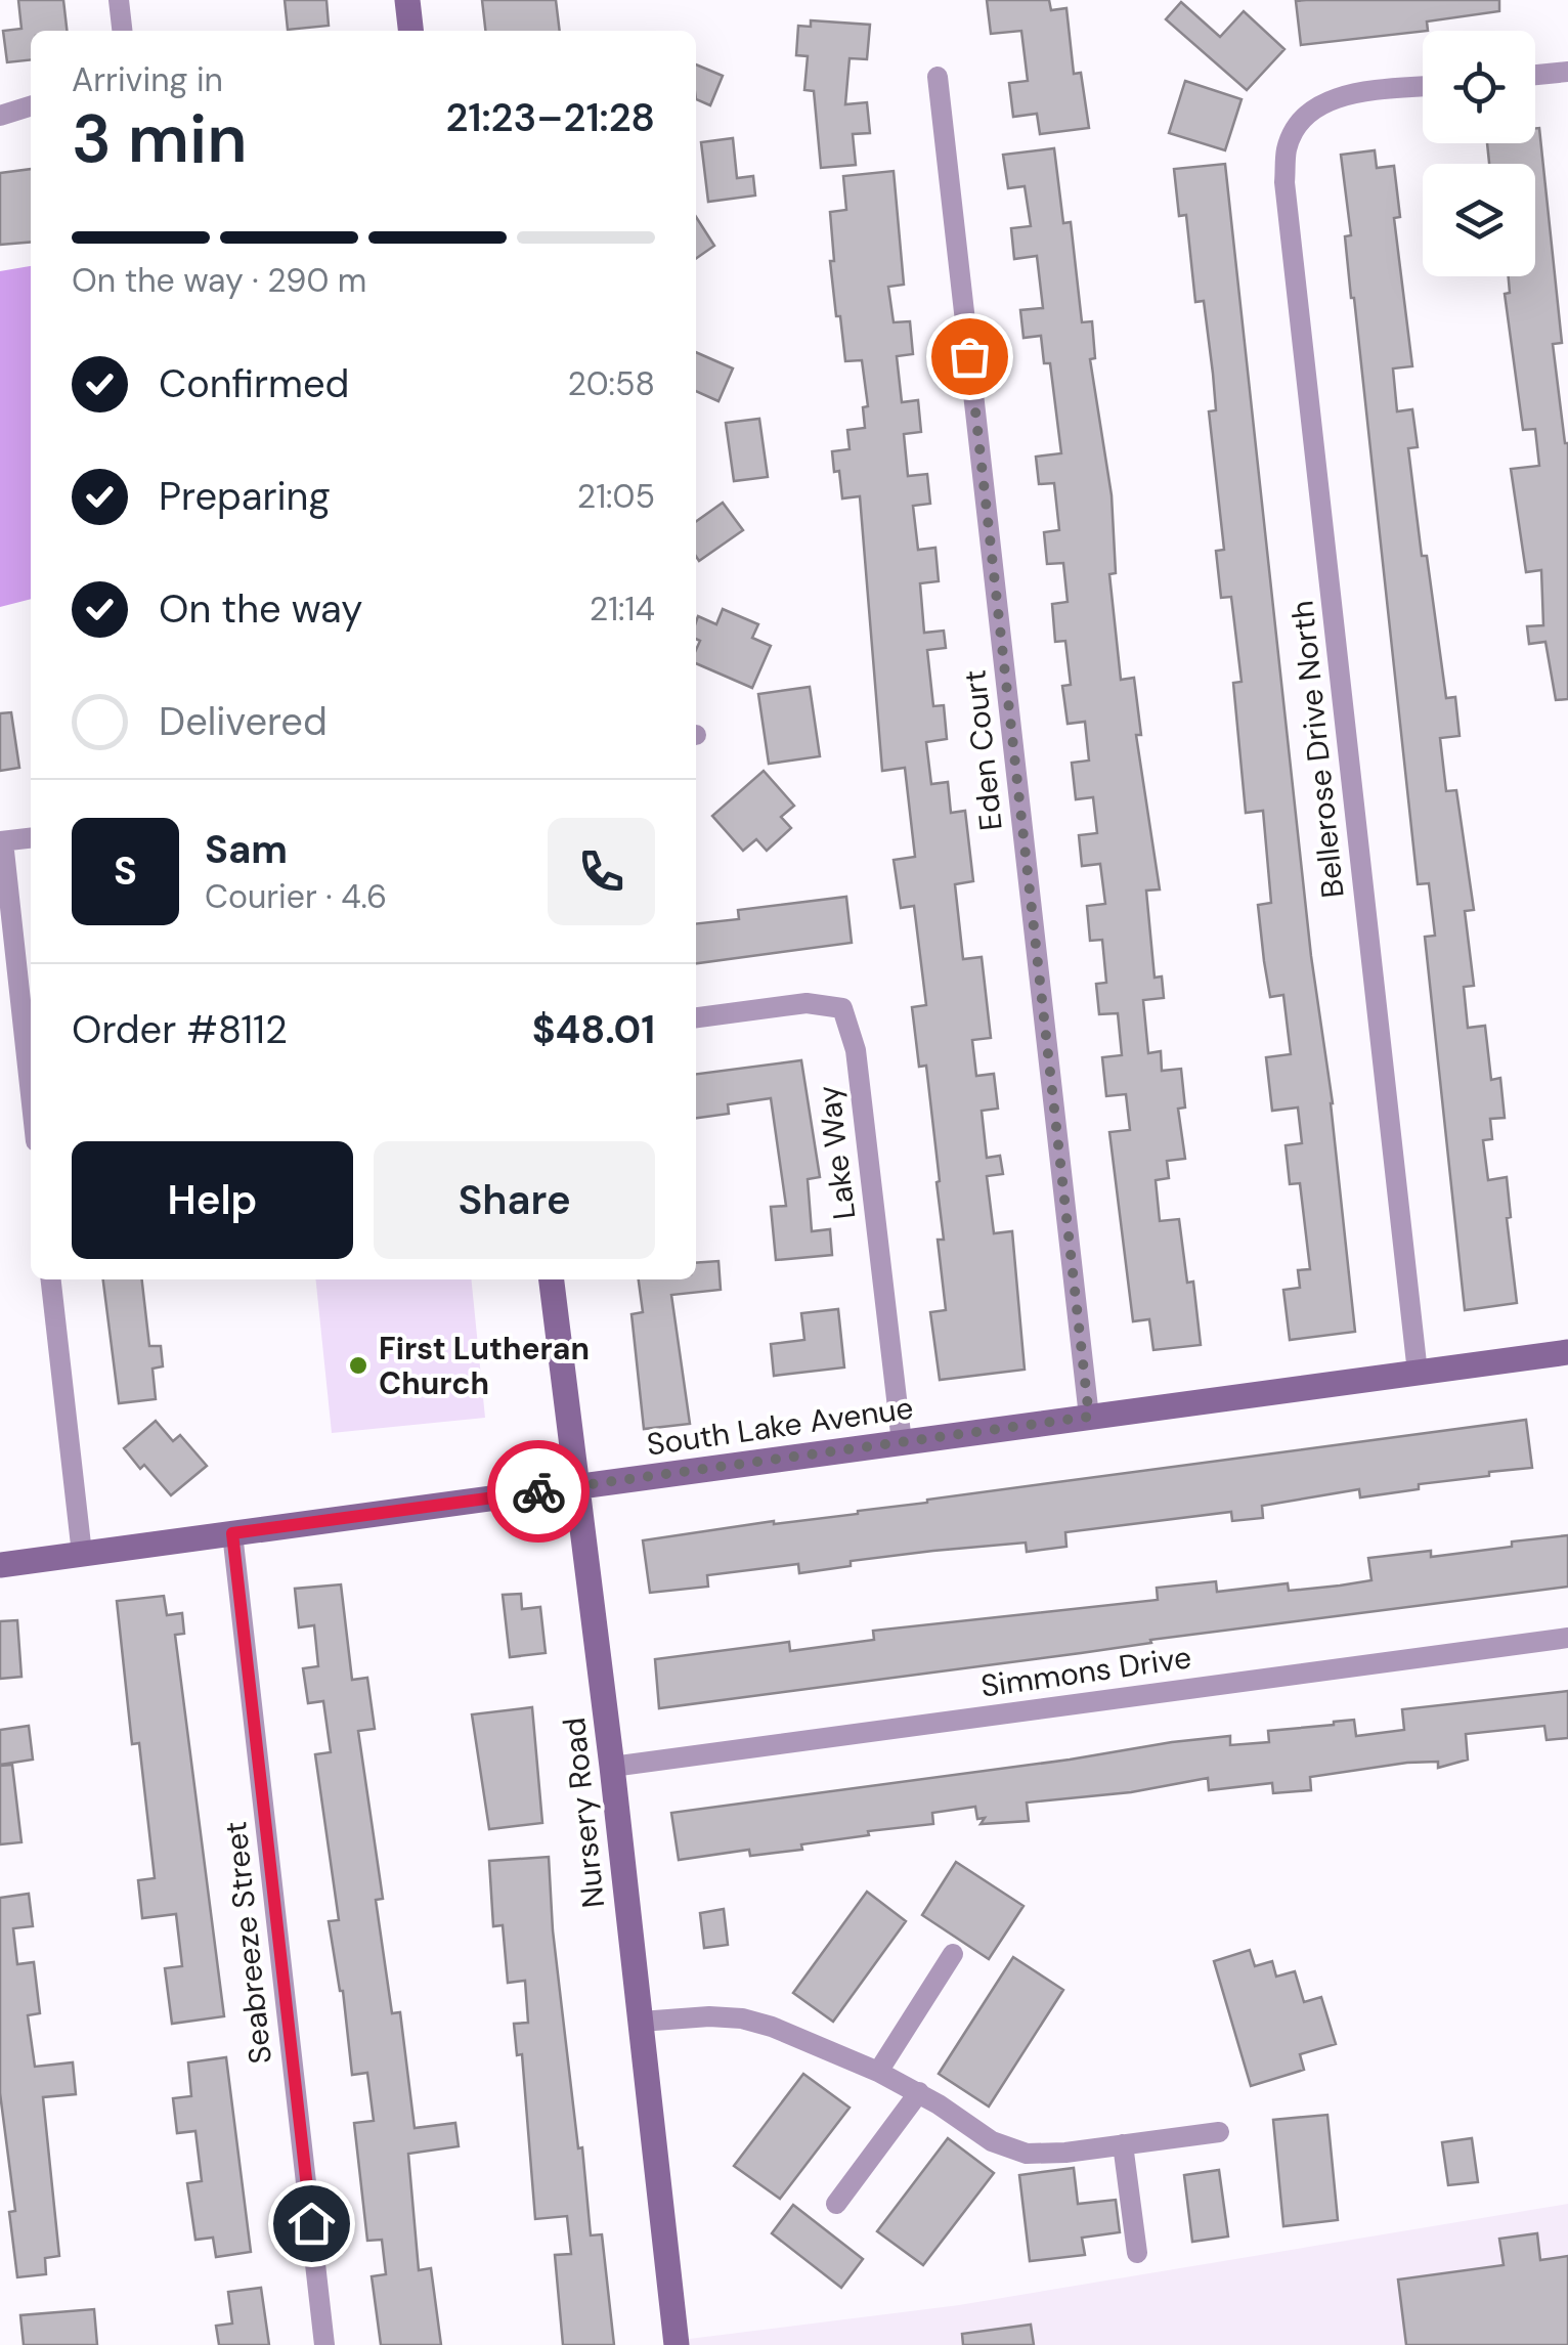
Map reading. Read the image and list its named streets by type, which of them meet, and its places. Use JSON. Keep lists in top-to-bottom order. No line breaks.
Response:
{"streets":{"street":["Bellerose Drive North","Eden Court","Lake Way","South Lake Avenue","Simmons Drive","Nursery Road","Seabreeze Street"]},"crossings":[["Bellerose Drive North","South Lake Avenue"],["Eden Court","South Lake Avenue"],["Lake Way","South Lake Avenue"],["South Lake Avenue","Nursery Road"],["South Lake Avenue","Seabreeze Street"],["Simmons Drive","Nursery Road"]],"places":["First Lutheran Church"],"page":{"heading":["3 min","Arriving in","21:23–21:28"],"panel":["Sam","Courier · 4.6","Order #8112","$48.01"],"bar":"On the way · 290 m","list":[["Confirmed","20:58"],["Preparing","21:05"],["On the way","21:14"],"Delivered"],"round":"S","buttons":["Help","Share"]}}
